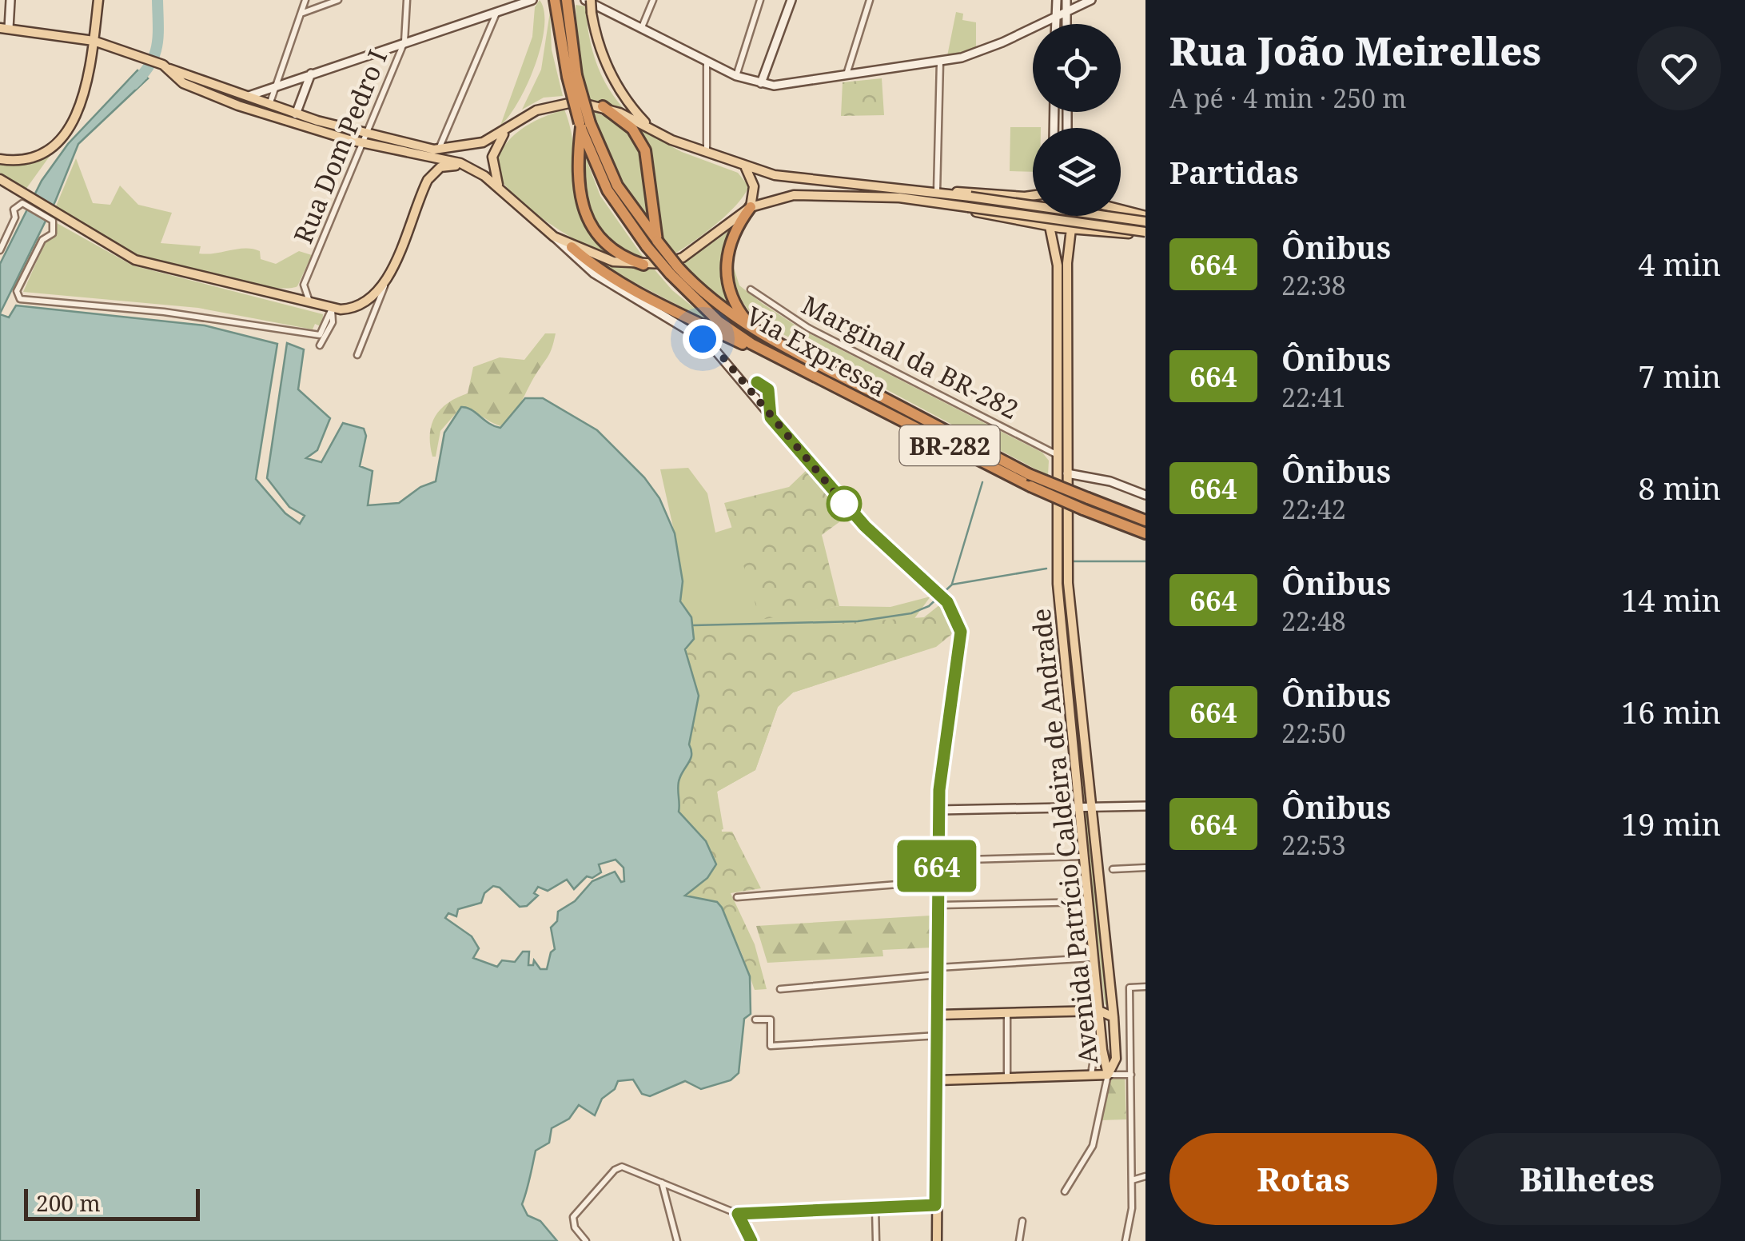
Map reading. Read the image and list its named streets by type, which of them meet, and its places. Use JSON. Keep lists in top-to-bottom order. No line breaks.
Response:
{"streets":{"highway":["Via Expressa","BR-282"],"main road":["Avenida Patrício Caldeira de Andrade"],"street":["Rua Dom Pedro I","Marginal da BR-282"]},"crossings":[["Marginal da BR-282","Avenida Patrício Caldeira de Andrade"]],"lines":["bus line 664"],"scale_bar":"200 m","page":{"on_map":"664","heading":[["Rua João Meirelles","A pé · 4 min · 250 m"],"Partidas"],"list":[{"mark":"664","name":"Ônibus","note":"22:38","value":"4 min"},{"mark":"664","name":"Ônibus","note":"22:41","value":"7 min"},{"mark":"664","name":"Ônibus","note":"22:42","value":"8 min"},{"mark":"664","name":"Ônibus","note":"22:48","value":"14 min"},{"mark":"664","name":"Ônibus","note":"22:50","value":"16 min"},{"mark":"664","name":"Ônibus","note":"22:53","value":"19 min"}],"buttons":["Rotas","Bilhetes"],"scale":"200 m"}}
